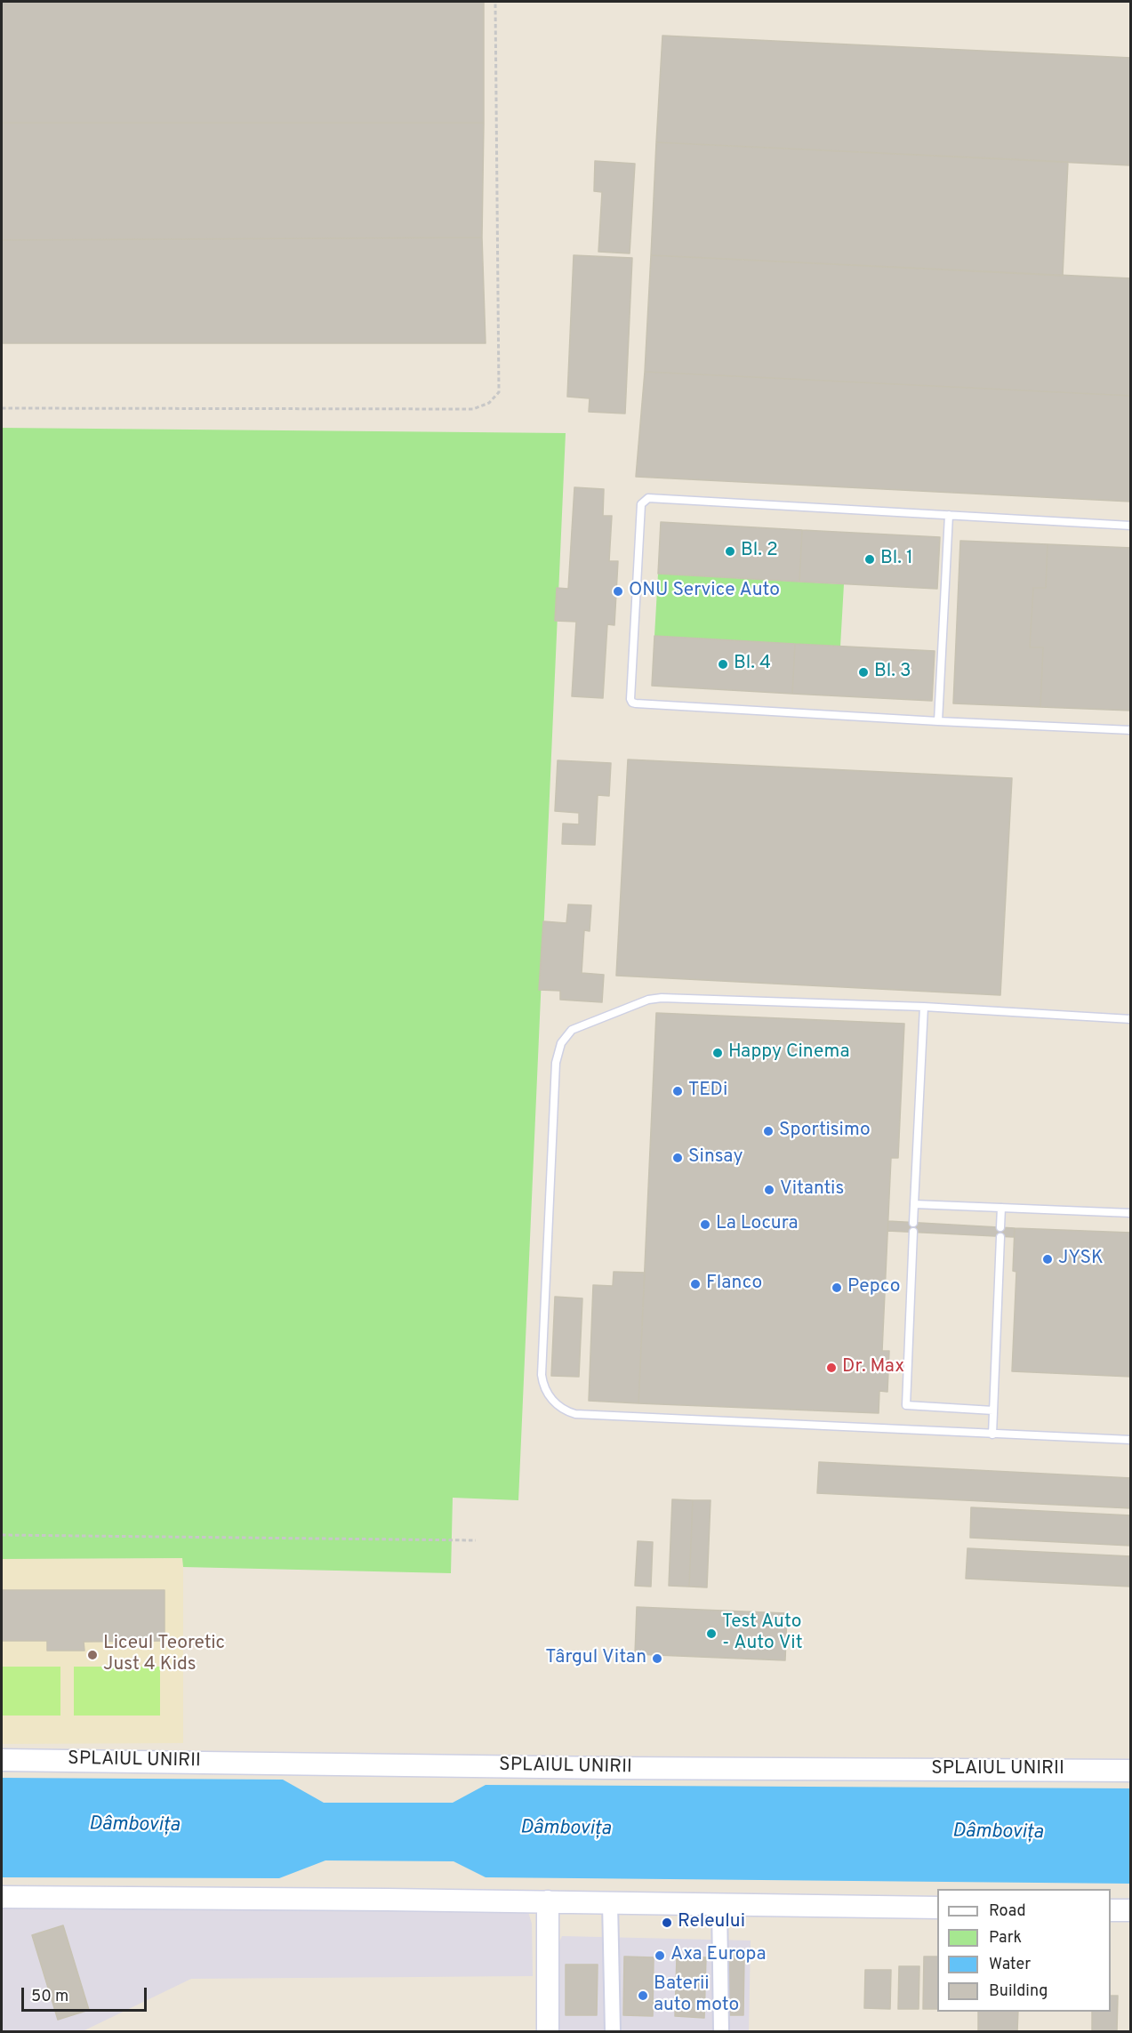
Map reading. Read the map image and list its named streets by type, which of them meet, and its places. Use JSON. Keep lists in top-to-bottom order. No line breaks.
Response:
{"streets":{"main road":["SPLAIUL UNIRII"]},"water":["Dâmbovița"],"places":["Bl. 2","Bl. 1","ONU Service Auto","Bl. 4","Bl. 3","Happy Cinema","TEDi","Sportisimo","Sinsay","Vitantis","La Locura","JYSK","Flanco","Pepco","Dr. Max","Test Auto - Auto Vit","Liceul Teoretic Just 4 Kids","Târgul Vitan","Releului","Axa Europa","Baterii auto moto"],"legend":["Road","Park","Water","Building"],"scale_bar":"50 m"}
